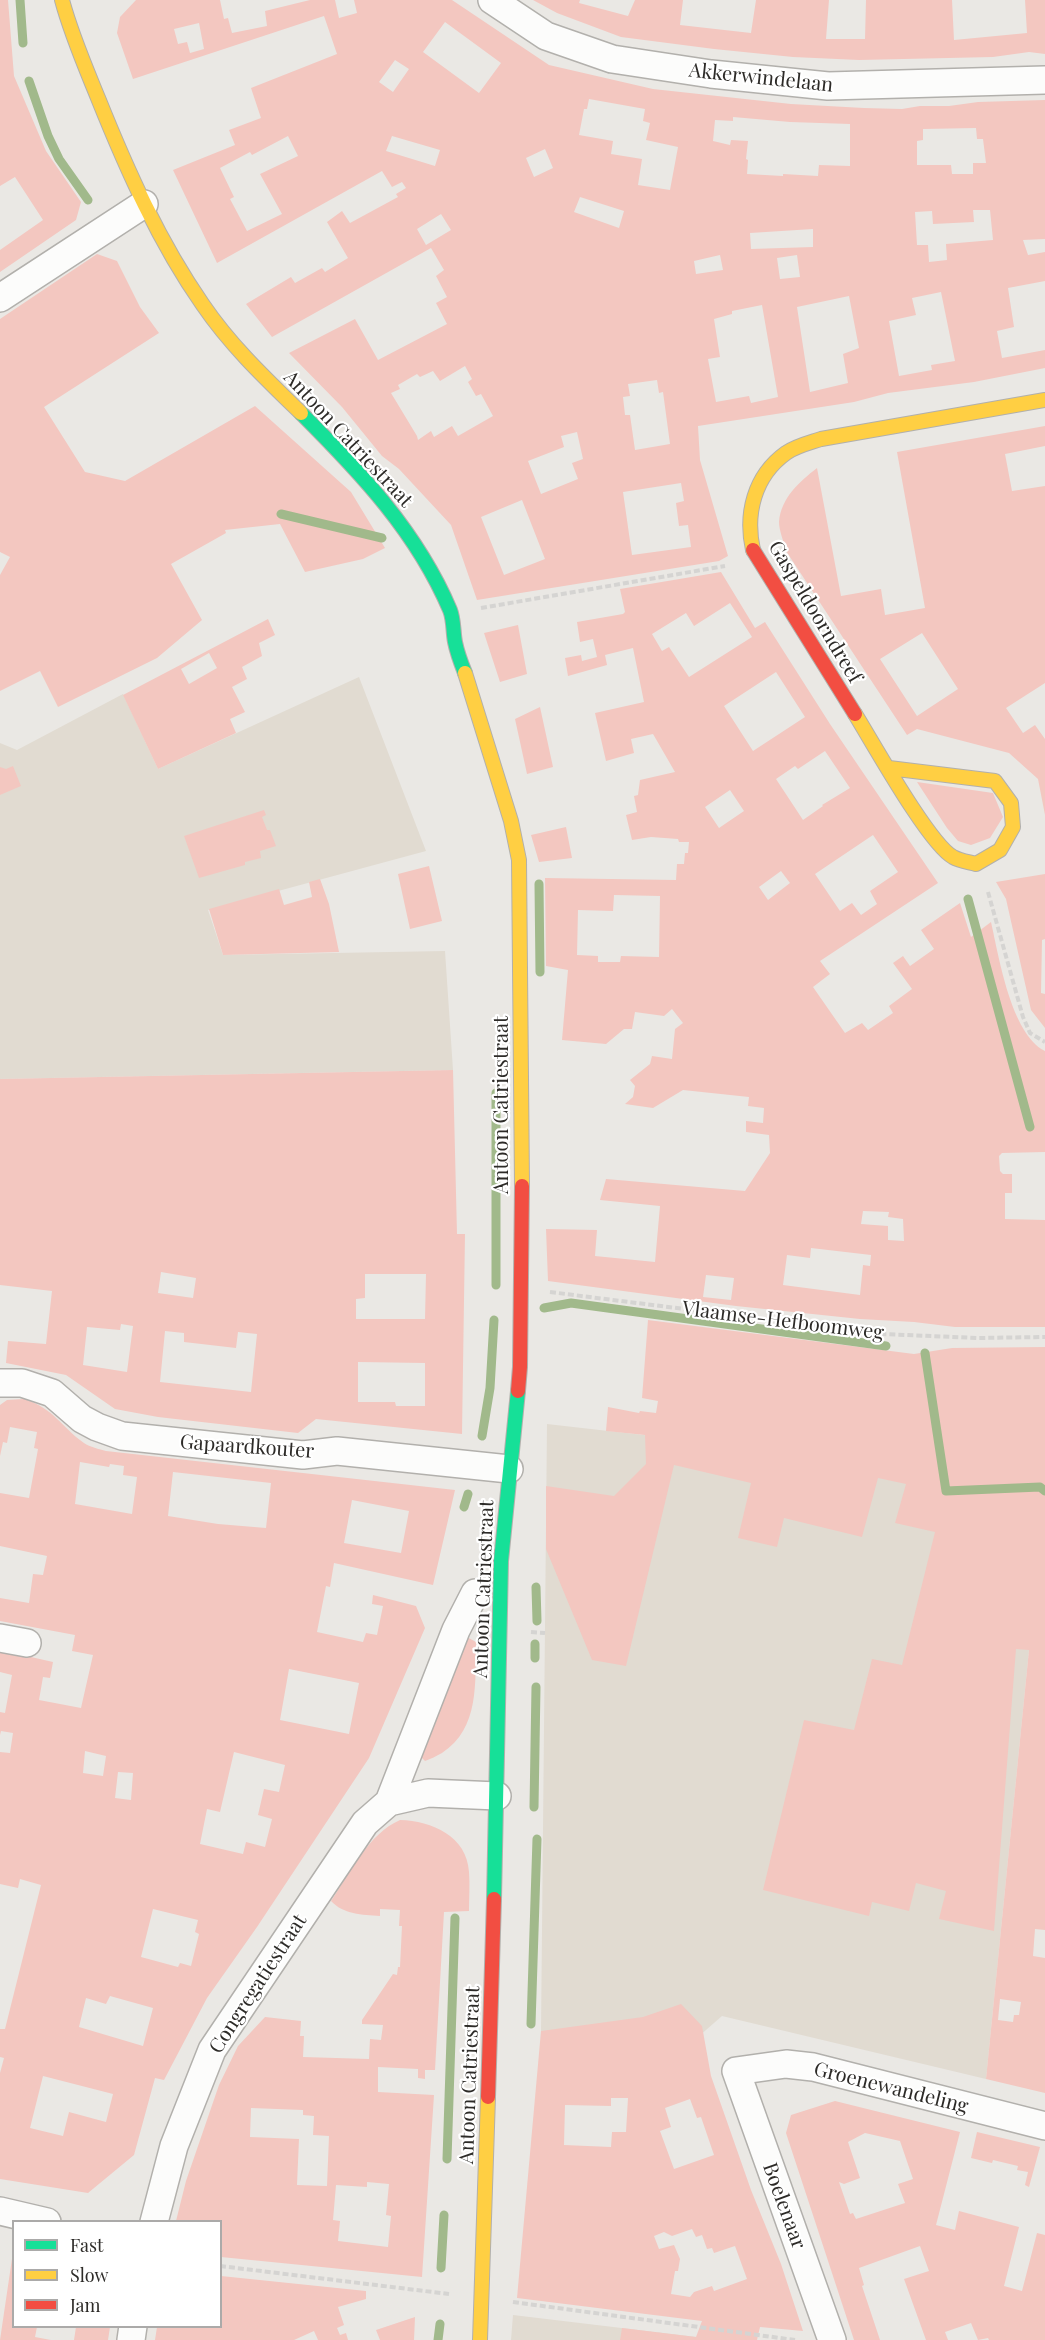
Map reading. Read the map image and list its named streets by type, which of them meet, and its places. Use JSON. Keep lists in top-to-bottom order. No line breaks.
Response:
{"streets":{"main road":["Antoon Catriestraat","Gaspeldoorndreef"],"street":["Akkerwindelaan","Gapaardkouter","Congregatiestraat","Groenewandeling","Boelenaar"],"path":["Vlaamse-Hefboomweg"]},"crossings":[["Antoon Catriestraat","Vlaamse-Hefboomweg"],["Antoon Catriestraat","Gapaardkouter"],["Antoon Catriestraat","Congregatiestraat"],["Groenewandeling","Boelenaar"]],"legend":["Fast","Slow","Jam"]}
